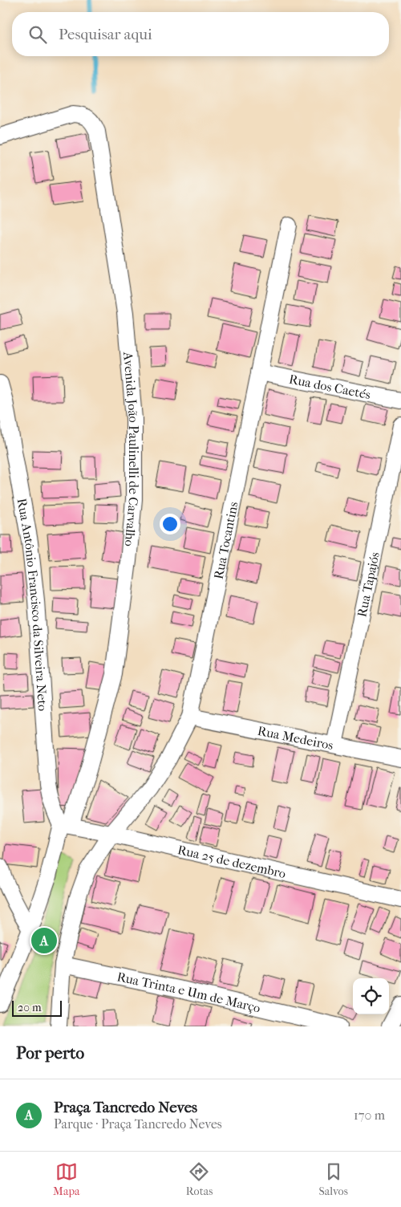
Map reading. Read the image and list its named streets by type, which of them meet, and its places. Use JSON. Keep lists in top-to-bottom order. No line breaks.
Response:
{"streets":{"street":["Rua dos Caetés","Avenida João Paulinelli de Carvalho","Rua Tocantins","Rua Tapajós","Rua Antônio Francisco da Silveira Neto","Rua Medeiros","Rua 25 de dezembro","Rua Trinta e Um de Março"]},"crossings":[["Rua dos Caetés","Rua Tocantins"],["Avenida João Paulinelli de Carvalho","Rua Antônio Francisco da Silveira Neto"],["Avenida João Paulinelli de Carvalho","Rua 25 de dezembro"],["Rua Tocantins","Rua Medeiros"],["Rua Tocantins","Rua 25 de dezembro"],["Rua Tocantins","Rua Trinta e Um de Março"],["Rua Tapajós","Rua Medeiros"],["Rua Antônio Francisco da Silveira Neto","Rua 25 de dezembro"]],"scale_bar":"20 m","page":{"search":"Pesquisar aqui","pins":"A","scale":"20 m","heading":"Por perto","list":[{"mark":"A","name":"Praça Tancredo Neves","note":"Parque · Praça Tancredo Neves","value":"170 m"}],"nav":["Mapa","Rotas","Salvos"]}}
